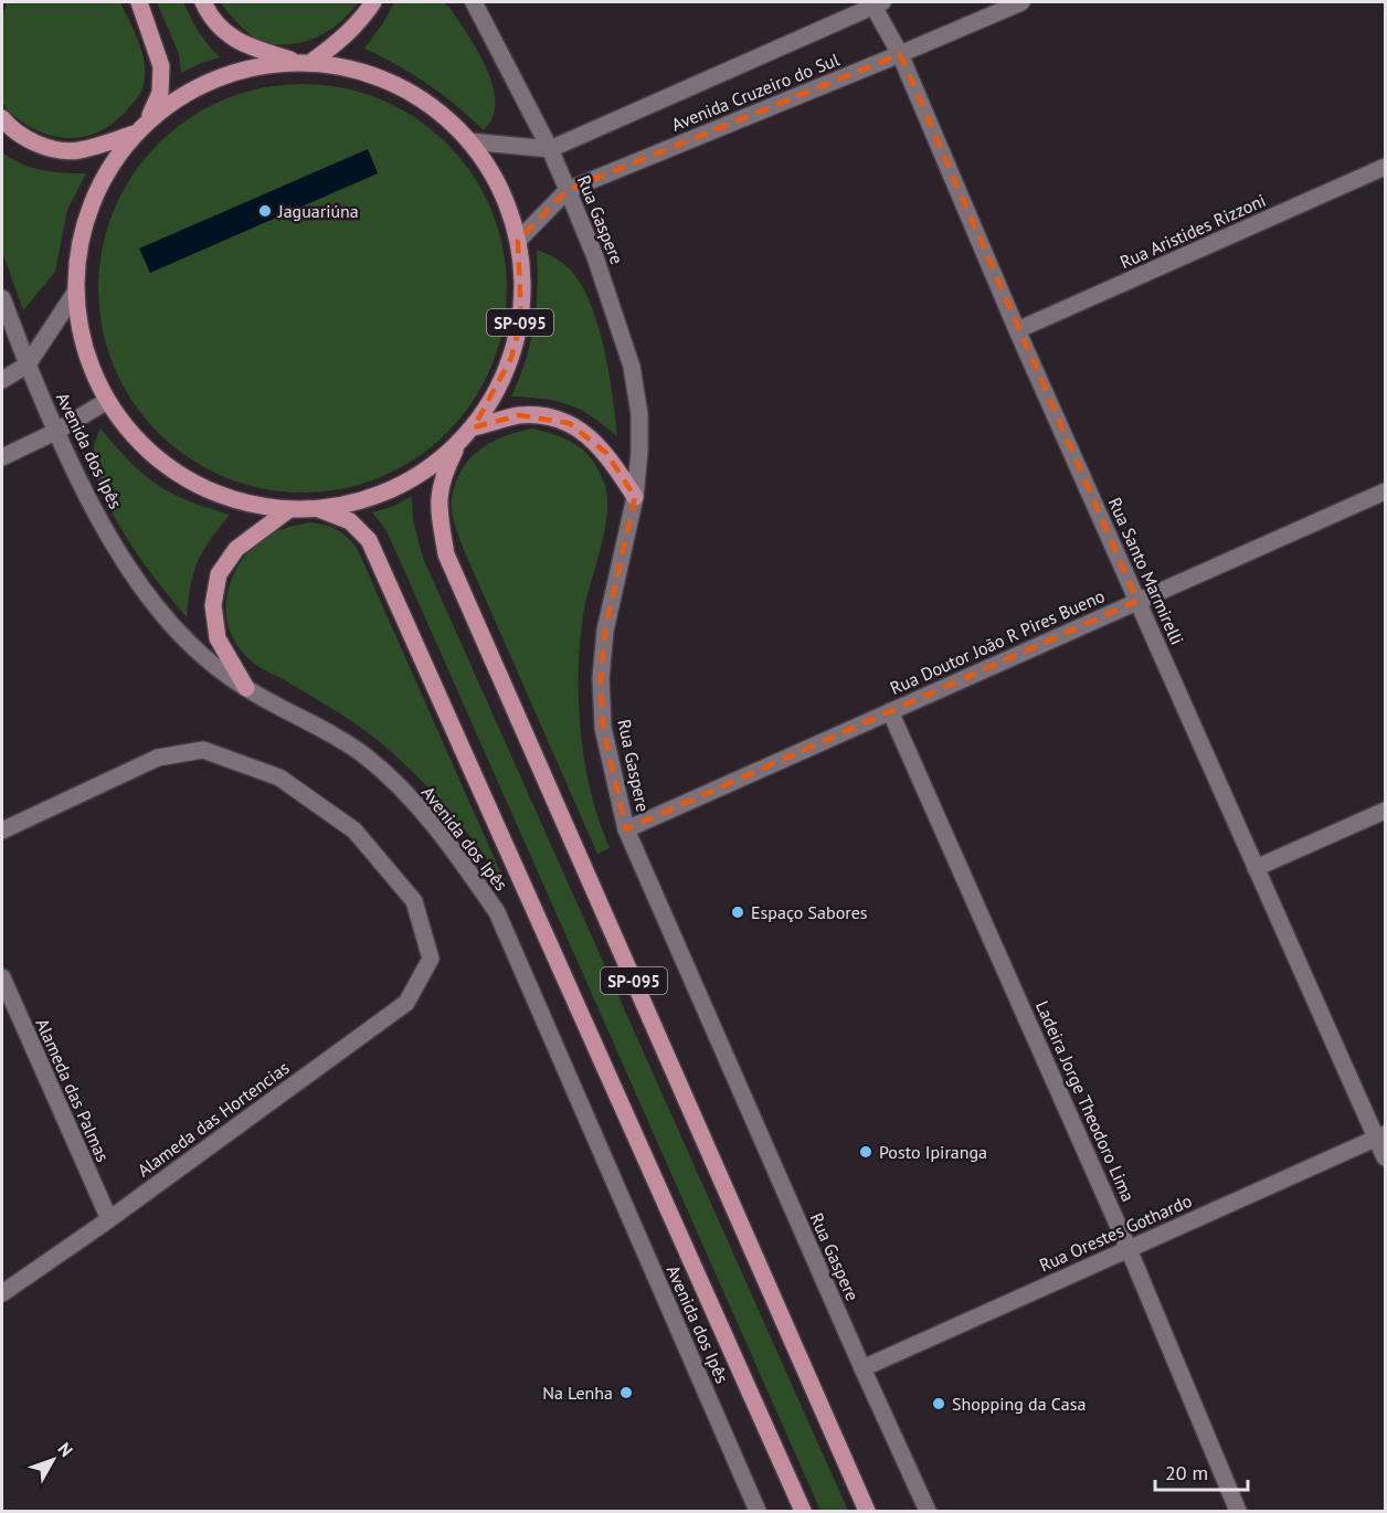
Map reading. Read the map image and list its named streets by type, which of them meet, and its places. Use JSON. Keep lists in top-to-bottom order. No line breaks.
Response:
{"streets":{"main road":["SP-095"],"street":["Avenida Cruzeiro do Sul","Rua Gaspere","Rua Aristides Rizzoni","Avenida dos Ipês","Rua Santo Marmirelli","Rua Doutor João R Pires Bueno","Alameda das Palmas","Ladeira Jorge Theodoro Lima","Alameda das Hortencias","Rua Orestes Gothardo"]},"crossings":[["Avenida Cruzeiro do Sul","Rua Gaspere"],["Avenida Cruzeiro do Sul","SP-095"],["Avenida Cruzeiro do Sul","Rua Santo Marmirelli"],["Rua Gaspere","Rua Doutor João R Pires Bueno"],["Rua Gaspere","Rua Orestes Gothardo"],["Rua Aristides Rizzoni","Rua Santo Marmirelli"],["Rua Santo Marmirelli","Rua Doutor João R Pires Bueno"],["Rua Santo Marmirelli","Rua Orestes Gothardo"],["Rua Doutor João R Pires Bueno","Ladeira Jorge Theodoro Lima"],["Alameda das Palmas","Alameda das Hortencias"],["Ladeira Jorge Theodoro Lima","Rua Orestes Gothardo"]],"places":["Jaguariúna","Espaço Sabores","Posto Ipiranga","Na Lenha","Shopping da Casa"],"scale_bar":"20 m","north":"top right"}
